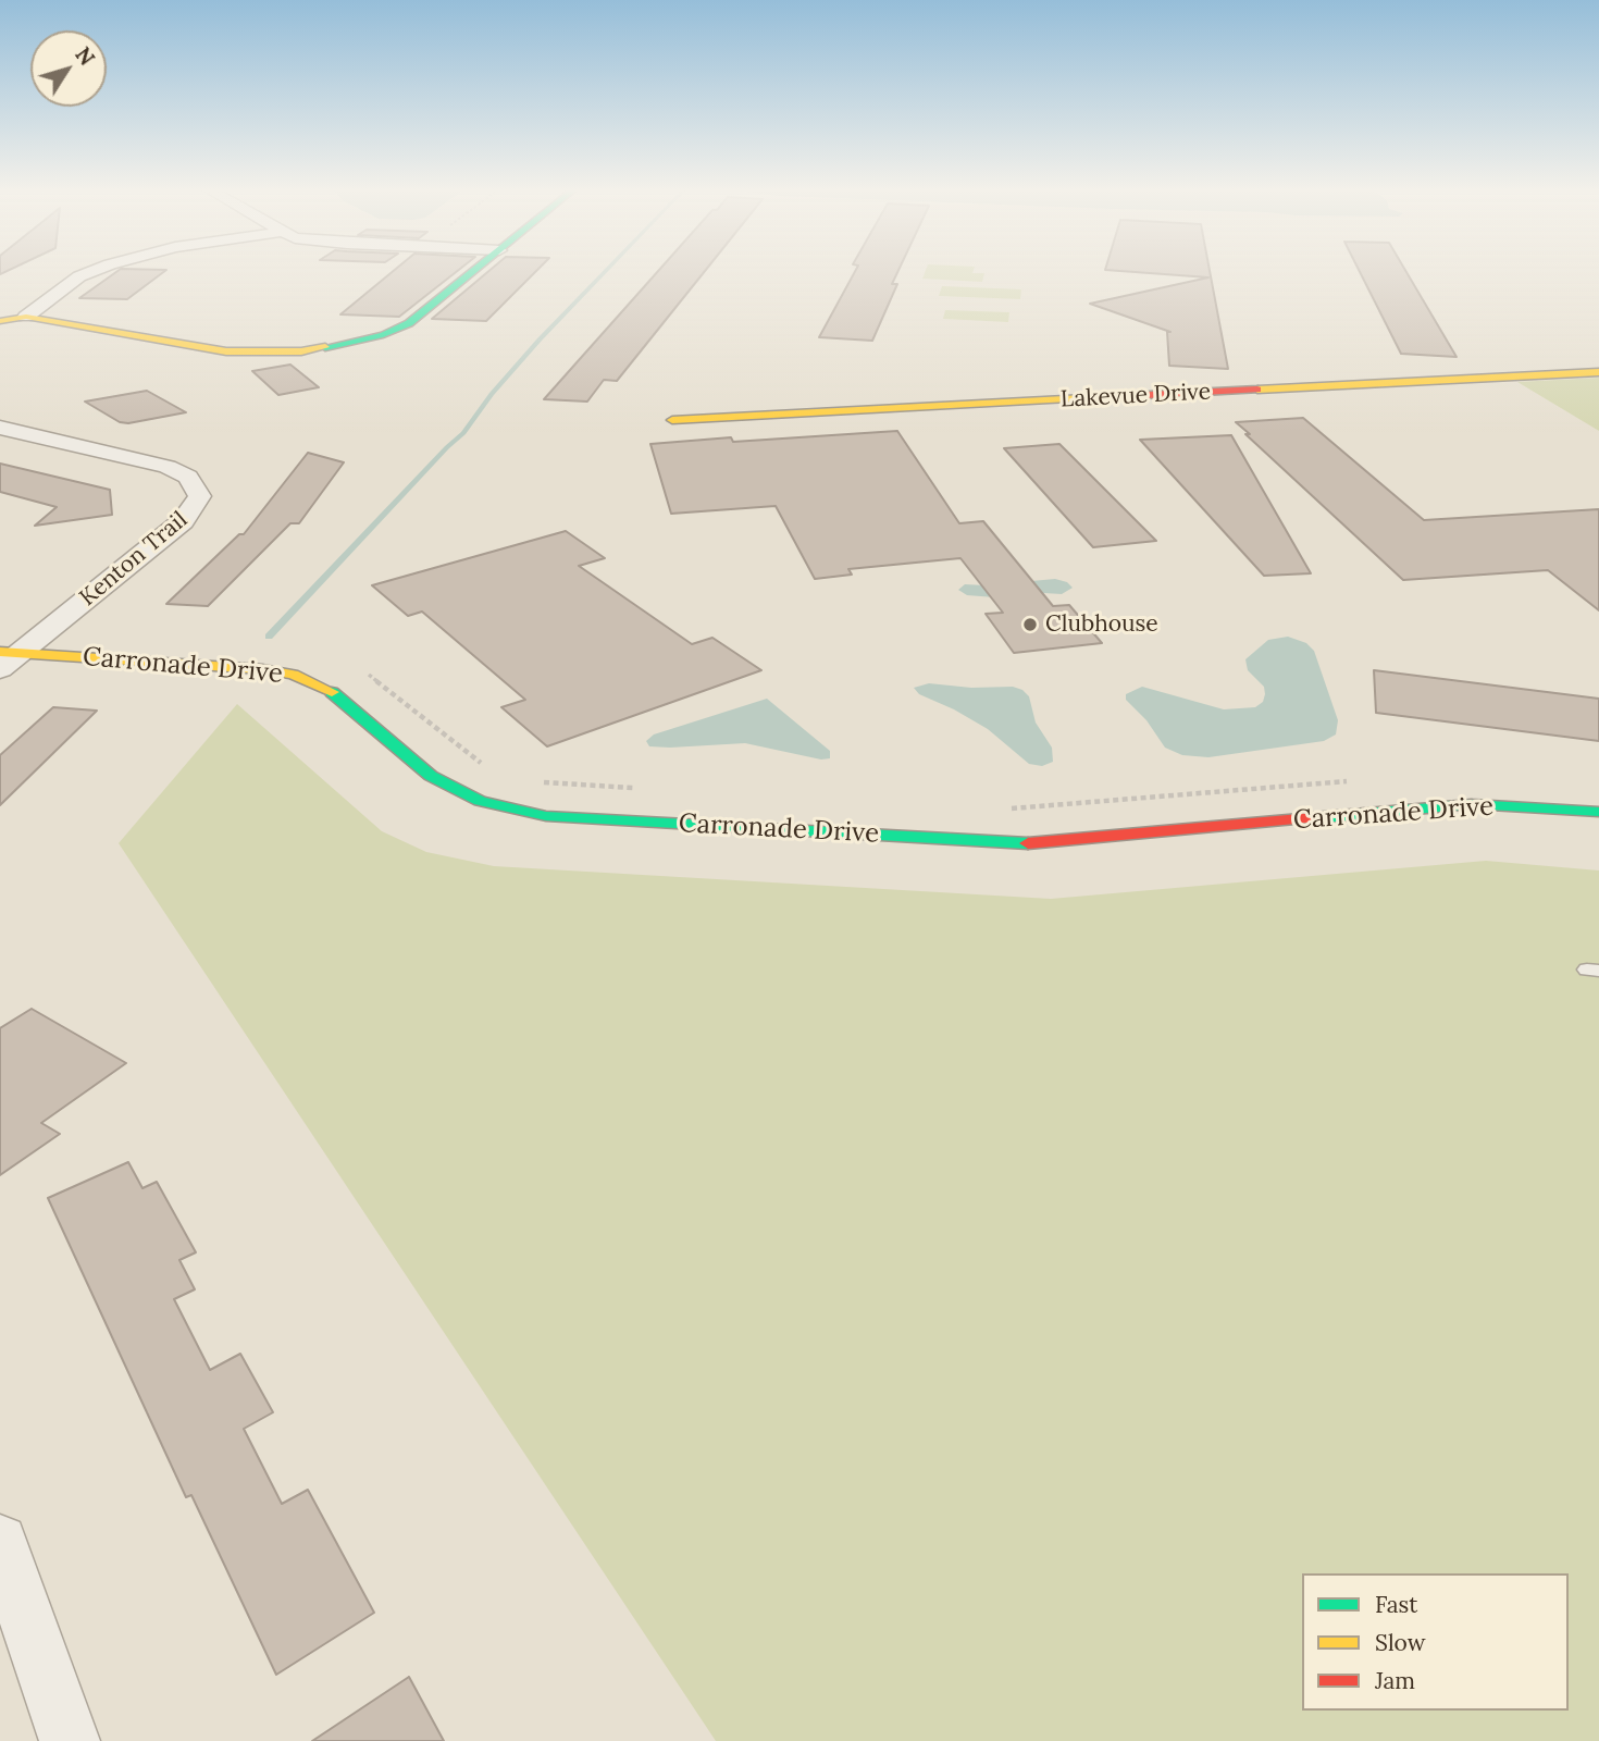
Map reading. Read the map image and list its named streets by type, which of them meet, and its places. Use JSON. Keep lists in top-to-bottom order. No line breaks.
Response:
{"streets":{"street":["Lakevue Drive","Kenton Trail","Carronade Drive"]},"crossings":[["Kenton Trail","Carronade Drive"]],"places":["Clubhouse"],"legend":["Fast","Slow","Jam"],"north":"top right"}
